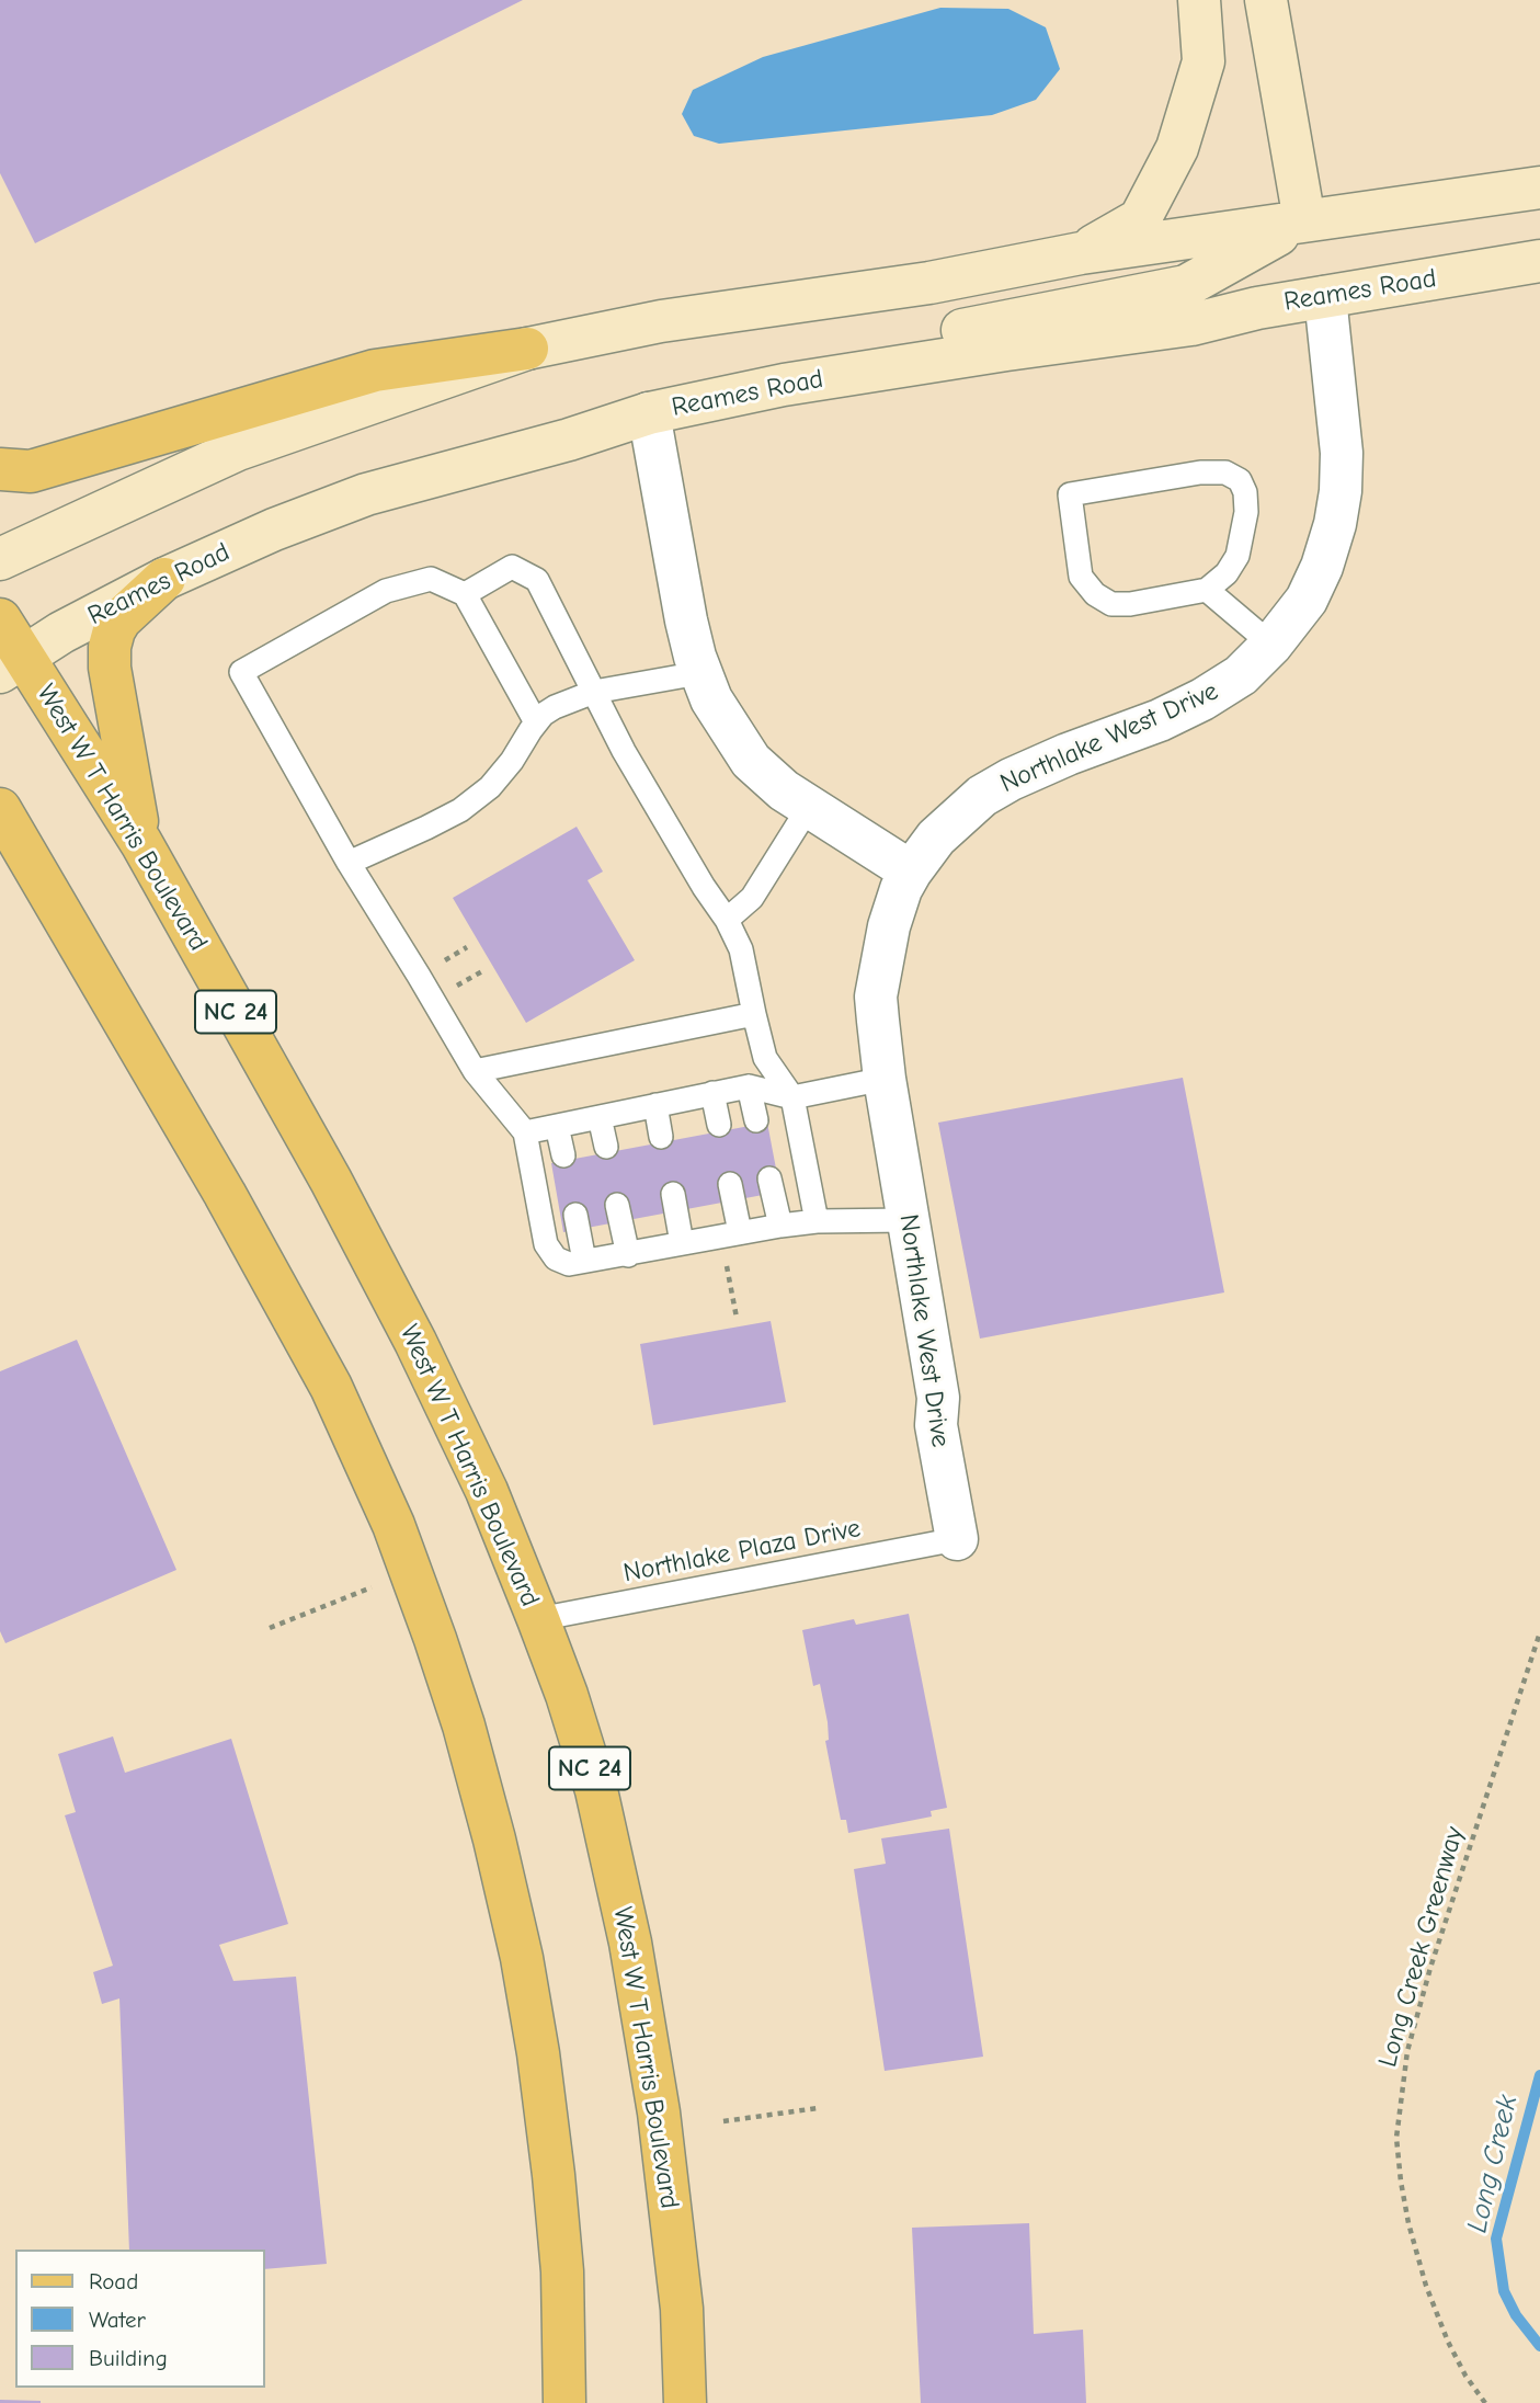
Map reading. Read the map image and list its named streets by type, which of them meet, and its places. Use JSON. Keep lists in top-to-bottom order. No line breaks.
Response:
{"streets":{"main road":["Reames Road","West W T Harris Boulevard","NC 24"],"street":["Northlake West Drive"],"lane":["Northlake Plaza Drive"],"path":["Long Creek Greenway"]},"crossings":[["Reames Road","Northlake West Drive"],["Reames Road","West W T Harris Boulevard"],["Northlake West Drive","Northlake Plaza Drive"],["West W T Harris Boulevard","Northlake Plaza Drive"]],"water":["Long Creek"],"legend":["Road","Water","Building"]}
